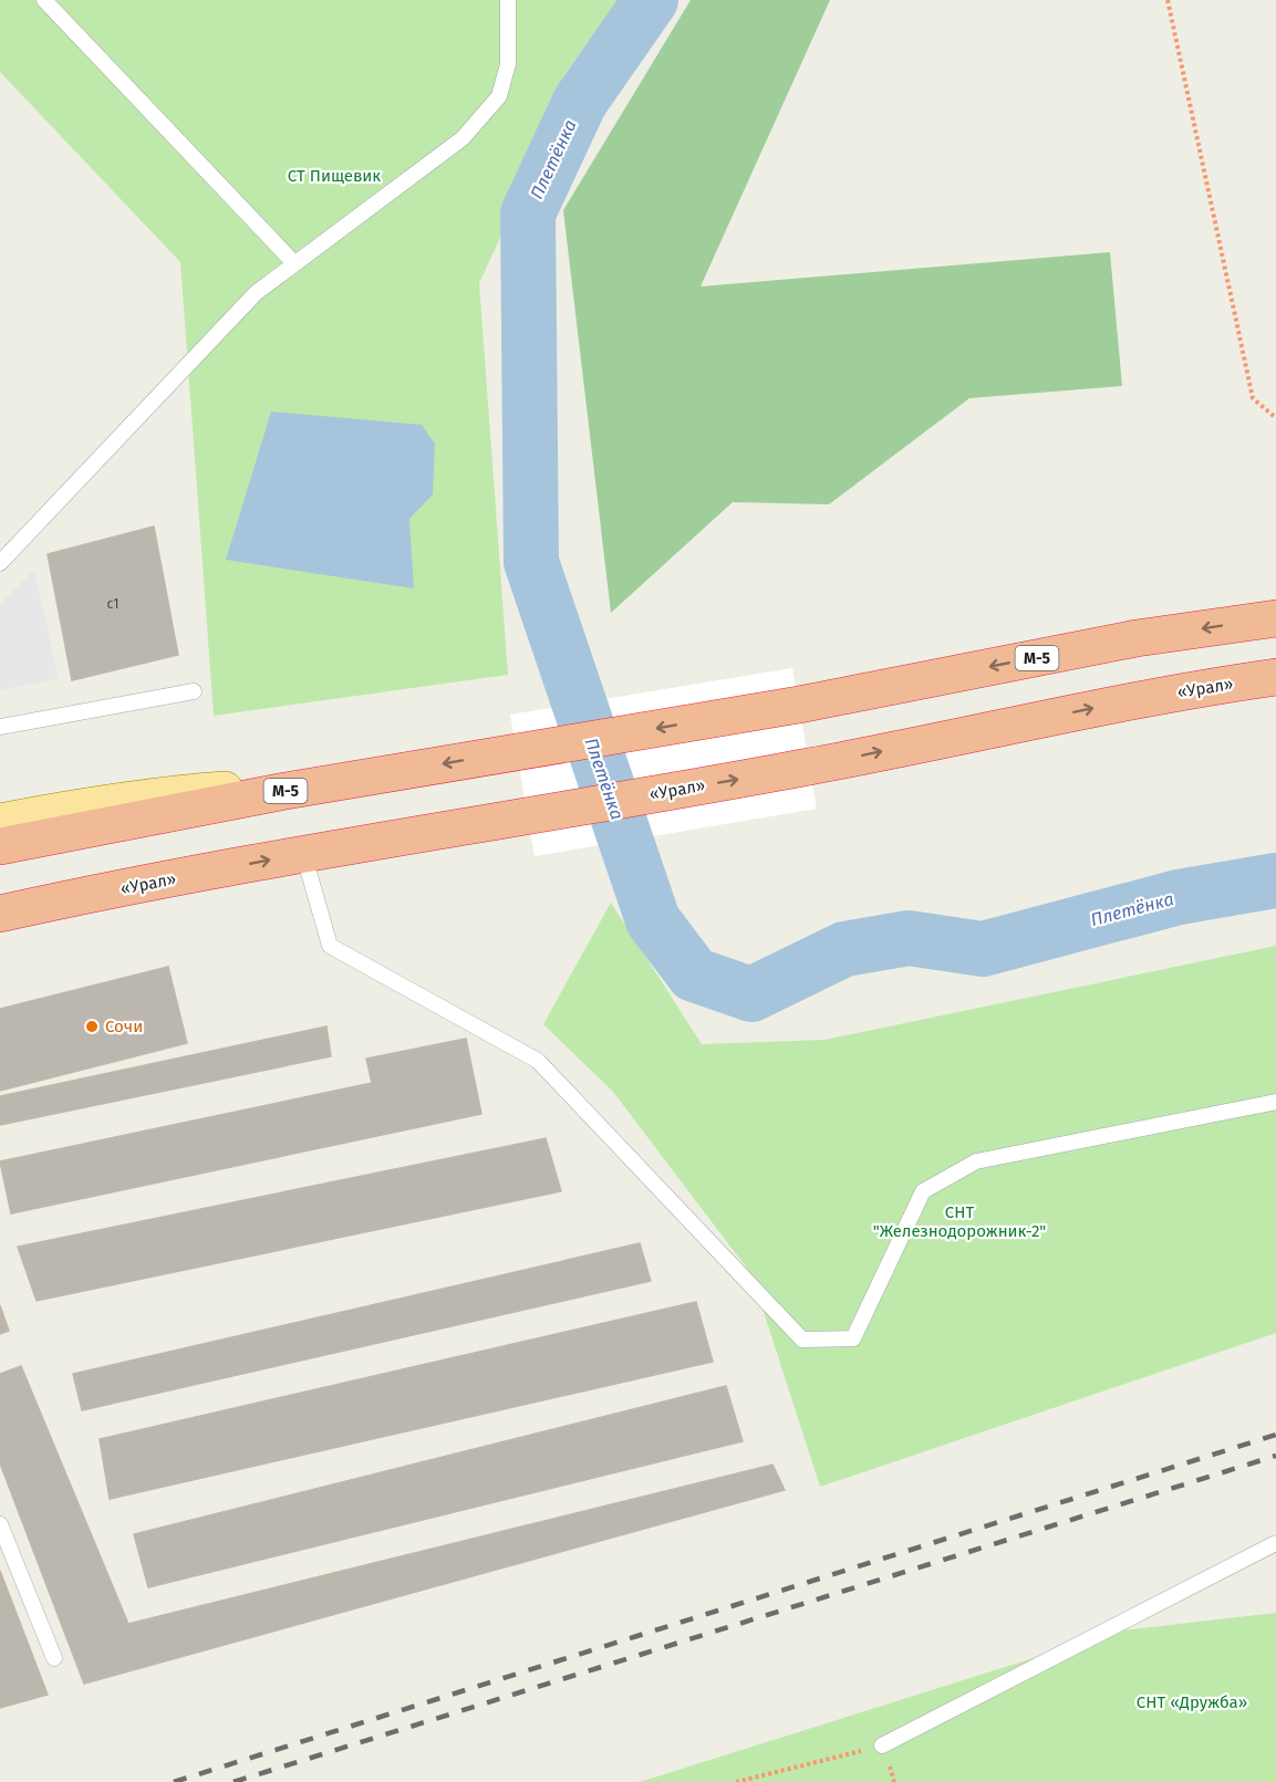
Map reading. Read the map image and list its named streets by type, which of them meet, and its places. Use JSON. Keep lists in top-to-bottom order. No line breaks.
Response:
{"streets":{"highway":["М-5","«Урал»"]},"water":["Плетёнка"],"parks":["СТ Пищевик","СНТ \"Железнодорожник-2\"","СНТ «Дружба»"],"places":["Сочи"],"house_numbers":["с1"]}
